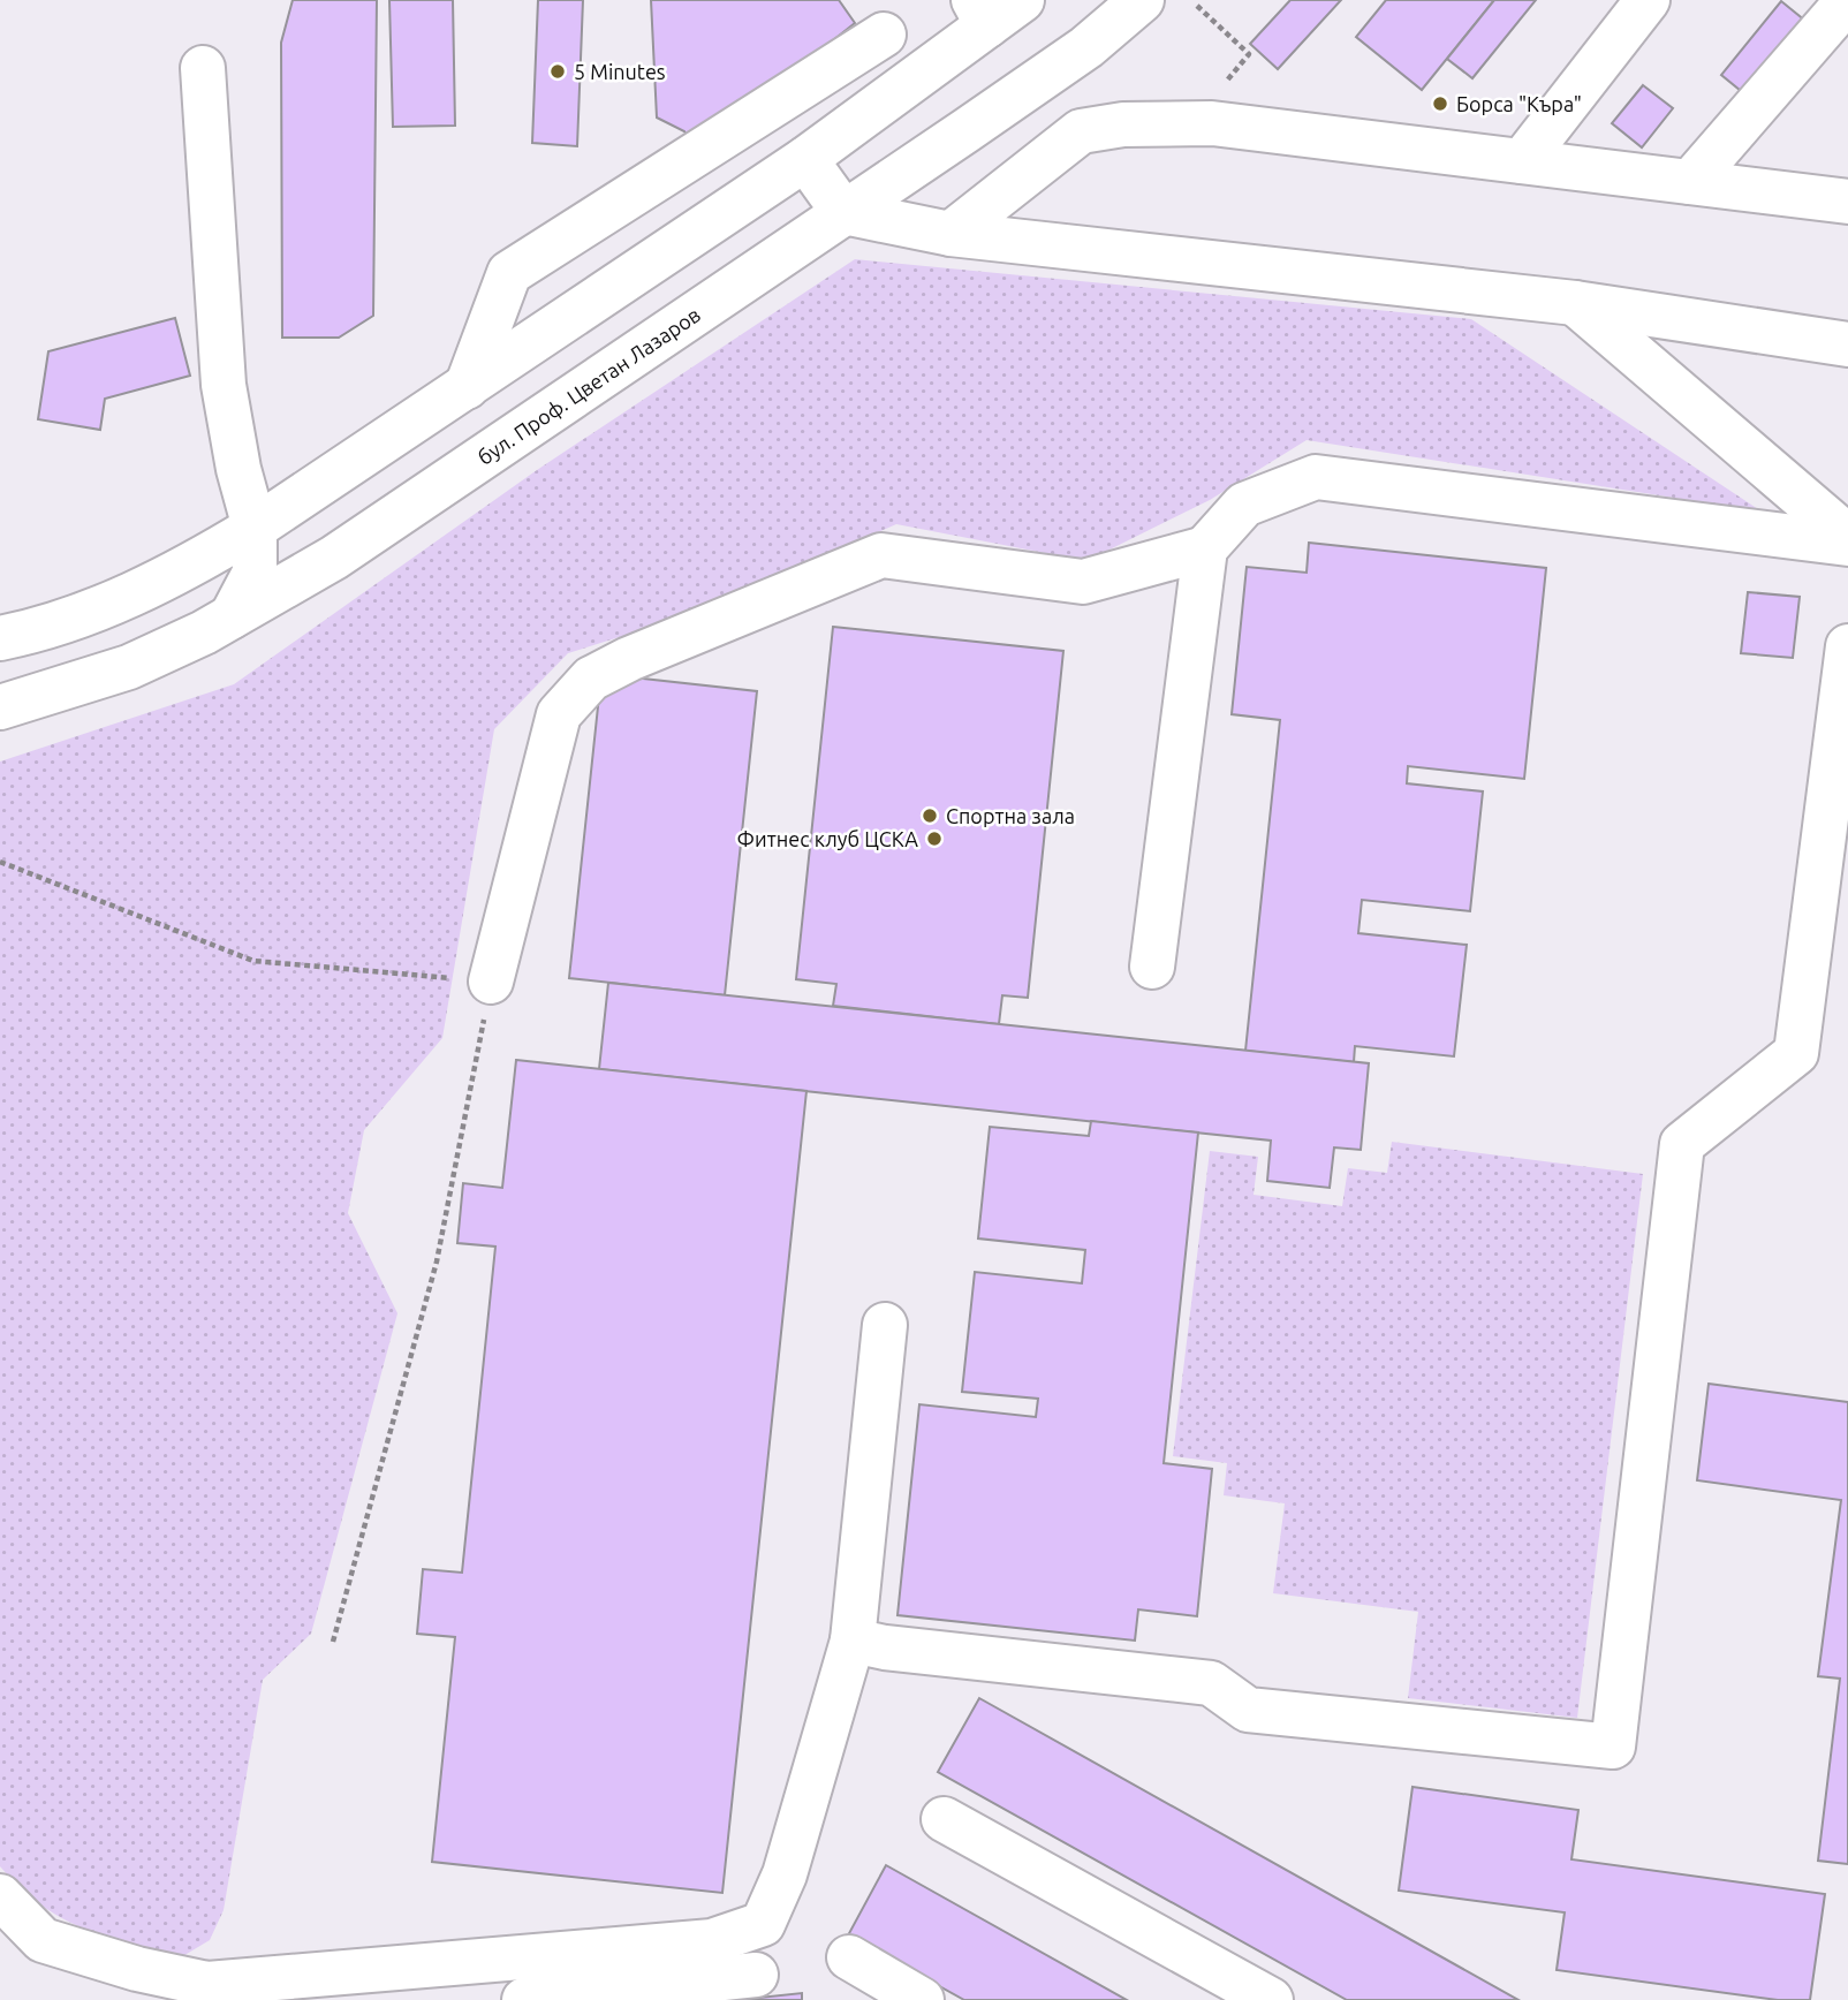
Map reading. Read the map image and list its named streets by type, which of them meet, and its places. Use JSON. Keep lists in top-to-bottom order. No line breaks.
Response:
{"streets":{"main road":["бул. Проф. Цветан Лазаров"]},"places":["5 Minutes","Борса \"Къра\"","Спортна зала","Фитнес клуб ЦСКА"]}
